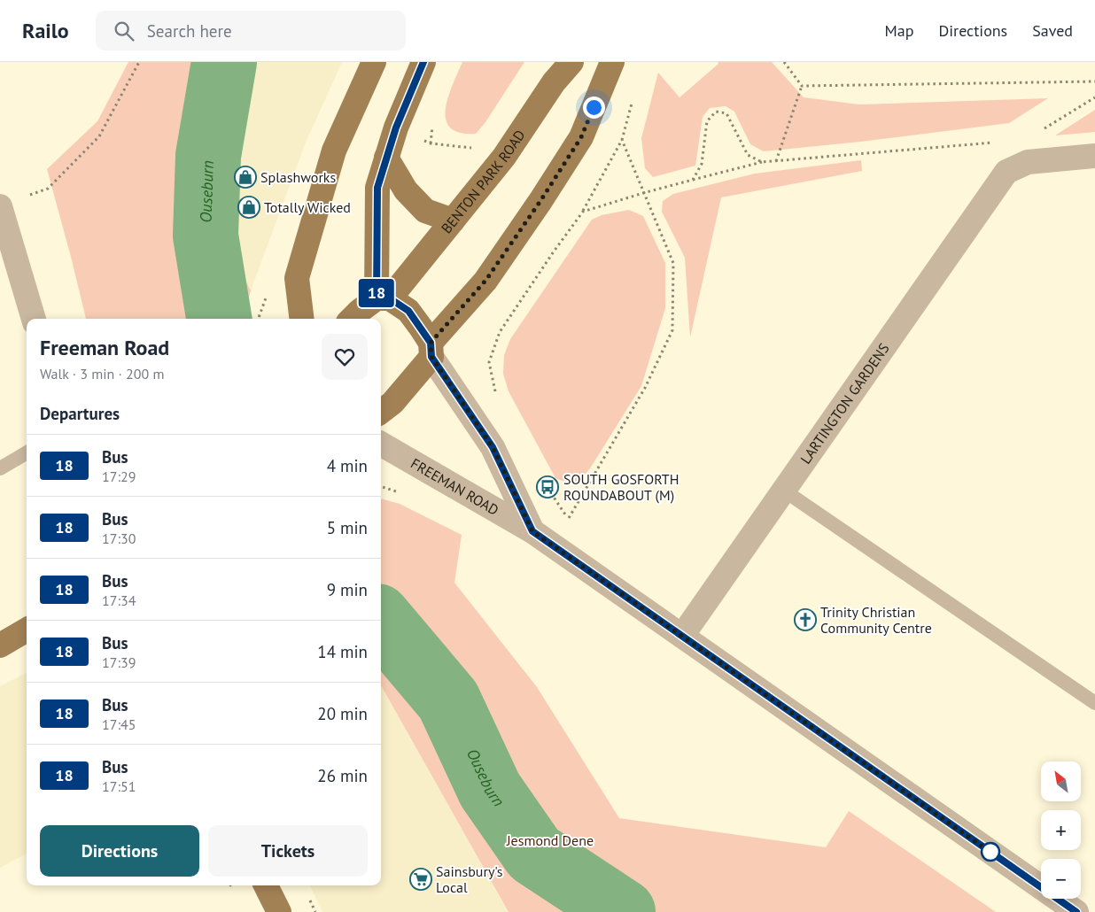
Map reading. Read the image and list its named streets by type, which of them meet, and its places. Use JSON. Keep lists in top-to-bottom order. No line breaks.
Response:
{"streets":{"main road":["BENTON PARK ROAD"],"street":["LARTINGTON GARDENS","FREEMAN ROAD"]},"crossings":[["LARTINGTON GARDENS","FREEMAN ROAD"]],"water":["Ouseburn"],"parks":["Jesmond Dene"],"places":{"shop":["Splashworks","Totally Wicked"],"bus stop":["SOUTH GOSFORTH ROUNDABOUT (M)"],"church":["Trinity Christian Community Centre"],"supermarket":["Sainsbury's Local"]},"lines":["bus line 18"],"north":"top left","page":{"header":"Railo","search":"Search here","nav":["Map","Directions","Saved"],"on_map":"18","heading":[["Freeman Road","Walk · 3 min · 200 m"],"Departures"],"list":[{"mark":"18","name":"Bus","note":"17:29","value":"4 min"},{"mark":"18","name":"Bus","note":"17:30","value":"5 min"},{"mark":"18","name":"Bus","note":"17:34","value":"9 min"},{"mark":"18","name":"Bus","note":"17:39","value":"14 min"},{"mark":"18","name":"Bus","note":"17:45","value":"20 min"},{"mark":"18","name":"Bus","note":"17:51","value":"26 min"}],"map_buttons":["+","−"],"buttons":["Directions","Tickets"]}}
